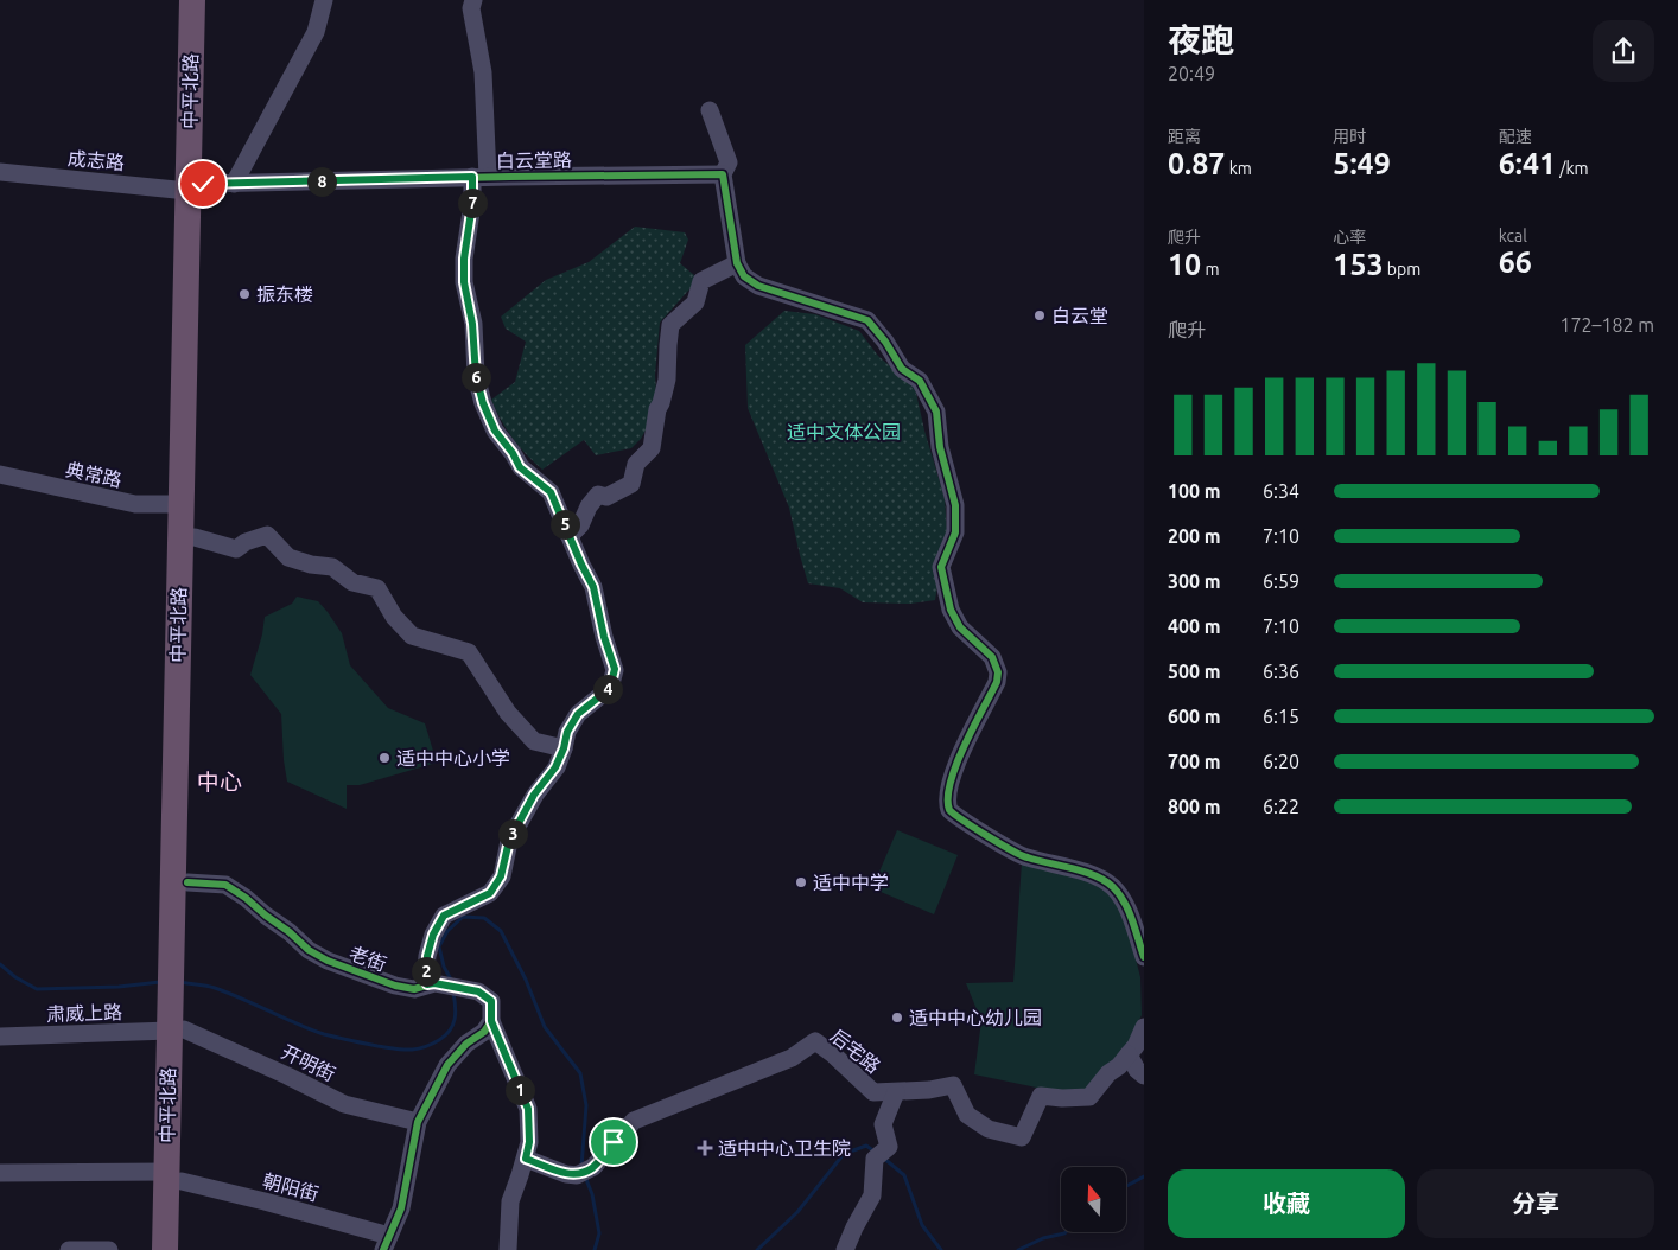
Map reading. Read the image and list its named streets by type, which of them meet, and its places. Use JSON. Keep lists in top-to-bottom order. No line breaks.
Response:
{"streets":{"highway":["中平北路"],"street":["成志路","白云堂路","典常路","老街","肃威上路","后宅路","开明街","朝阳街"]},"crossings":[["中平北路","成志路"],["中平北路","白云堂路"],["中平北路","典常路"],["中平北路","肃威上路"],["中平北路","开明街"],["中平北路","朝阳街"],["成志路","白云堂路"],["肃威上路","开明街"]],"districts":["中心"],"parks":["适中文体公园"],"places":{"other":["振东楼","白云堂","适中中心小学","适中中学","适中中心幼儿园"],"health":["适中中心卫生院"]},"north":"top","page":{"heading":["夜跑","20:49"],"stats":[["距离","0.87 km"],["用时","5:49"],["配速","6:41 /km"],["爬升","10 m"],["心率","153 bpm"],["kcal","66"]],"pins":["8","7","6","5","4","3","2","1"],"chart":["爬升","172–182 m"],"list":[{"name":"100 m","note":"6:34"},{"name":"200 m","note":"7:10"},{"name":"300 m","note":"6:59"},{"name":"400 m","note":"7:10"},{"name":"500 m","note":"6:36"},{"name":"600 m","note":"6:15"},{"name":"700 m","note":"6:20"},{"name":"800 m","note":"6:22"}],"buttons":["收藏","分享"]}}
